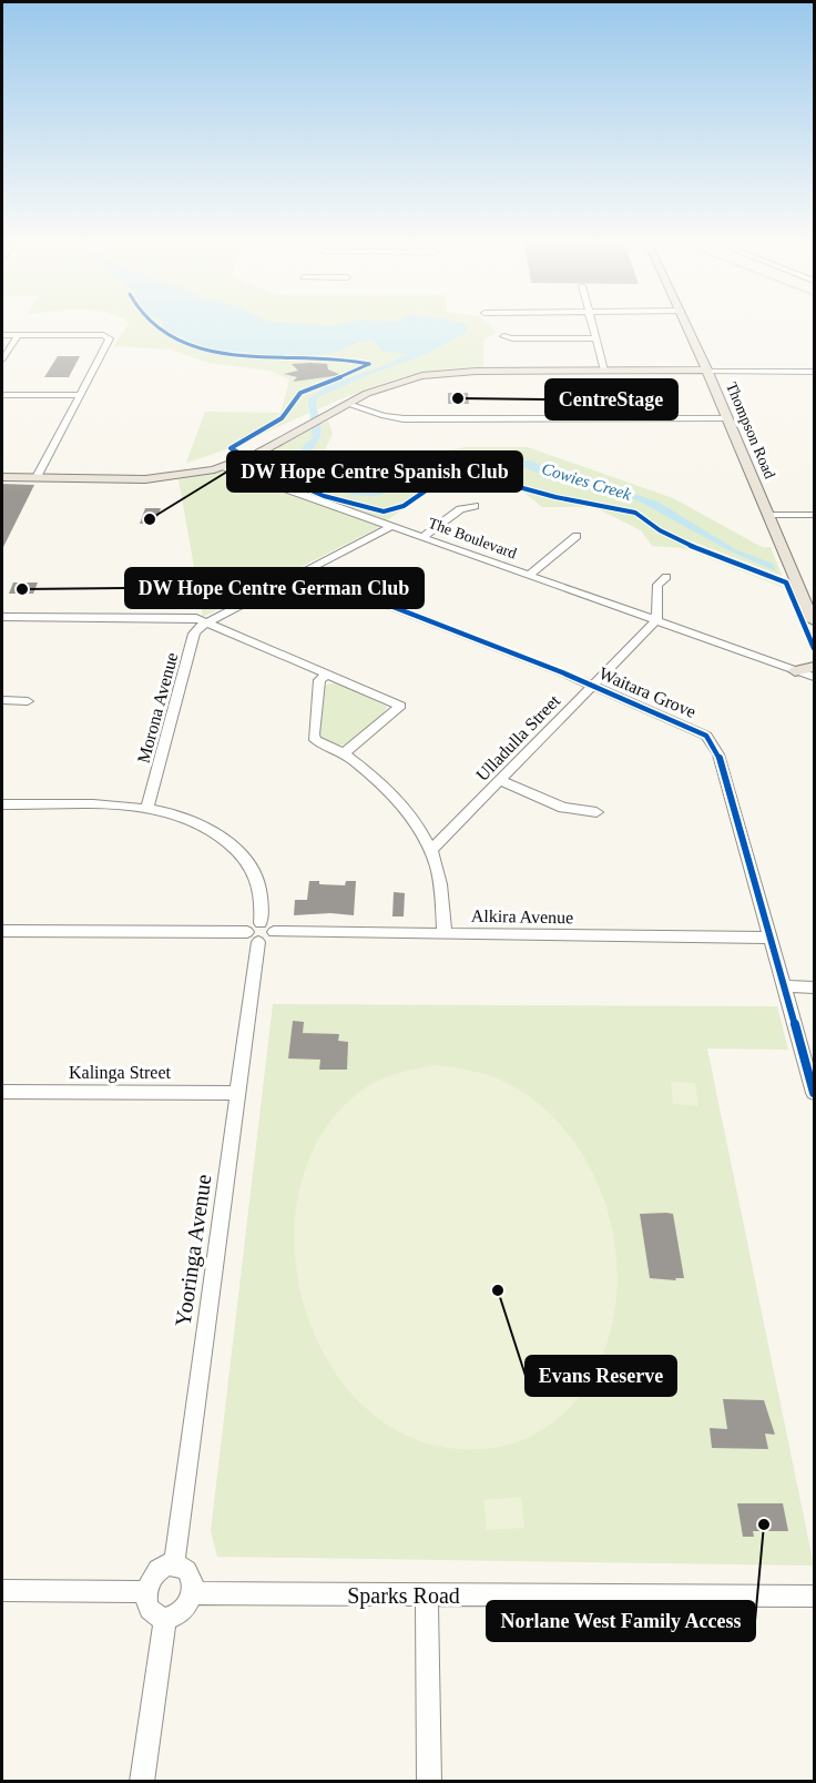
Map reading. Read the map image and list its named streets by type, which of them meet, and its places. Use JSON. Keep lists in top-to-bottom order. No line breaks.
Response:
{"streets":{"main road":["Thompson Road","The Boulevard"],"street":["Waitara Grove","Morona Avenue","Ulladulla Street","Alkira Avenue","Kalinga Street","Yooringa Avenue","Sparks Road"]},"crossings":[["The Boulevard","Ulladulla Street"],["Waitara Grove","Ulladulla Street"],["Waitara Grove","Alkira Avenue"],["Alkira Avenue","Yooringa Avenue"],["Kalinga Street","Yooringa Avenue"],["Yooringa Avenue","Sparks Road"]],"water":["Cowies Creek"],"places":["CentreStage","DW Hope Centre Spanish Club","DW Hope Centre German Club","Evans Reserve","Norlane West Family Access"]}
